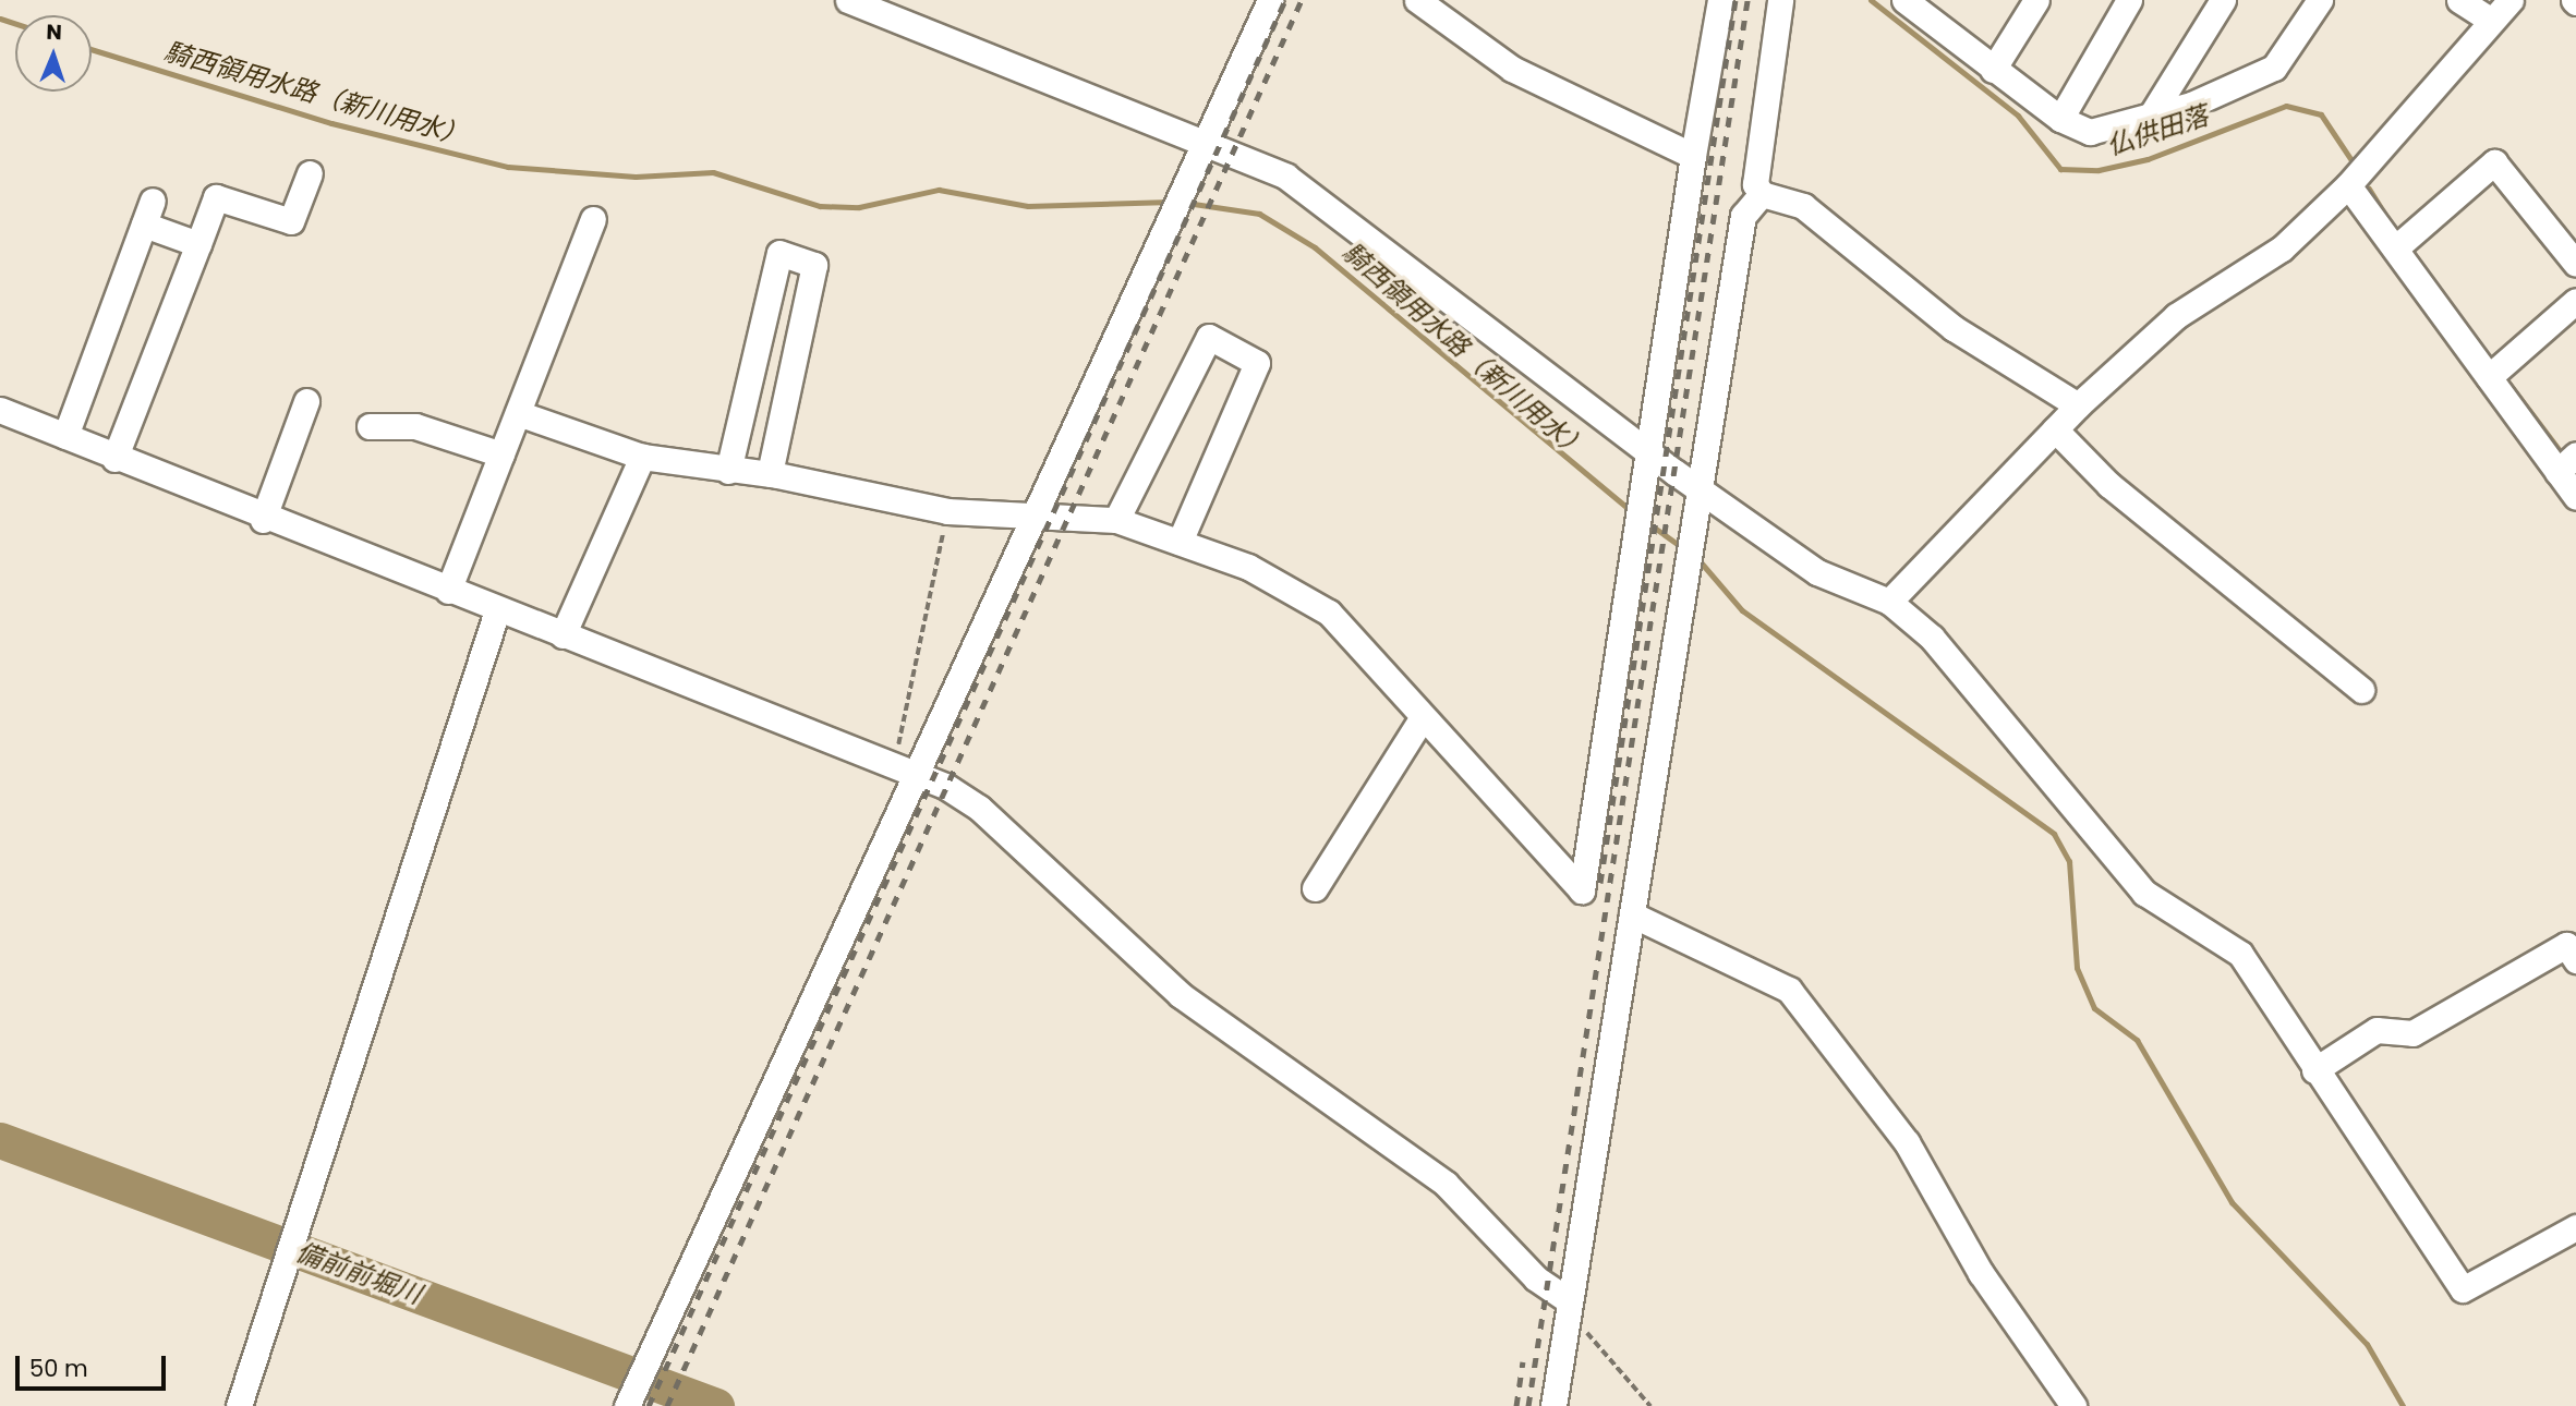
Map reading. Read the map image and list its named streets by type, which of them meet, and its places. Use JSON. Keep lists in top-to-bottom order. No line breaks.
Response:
{"water":["騎西領用水路（新川用水）","仏供田落","備前前堀川"],"scale_bar":"50 m","north":"top"}
